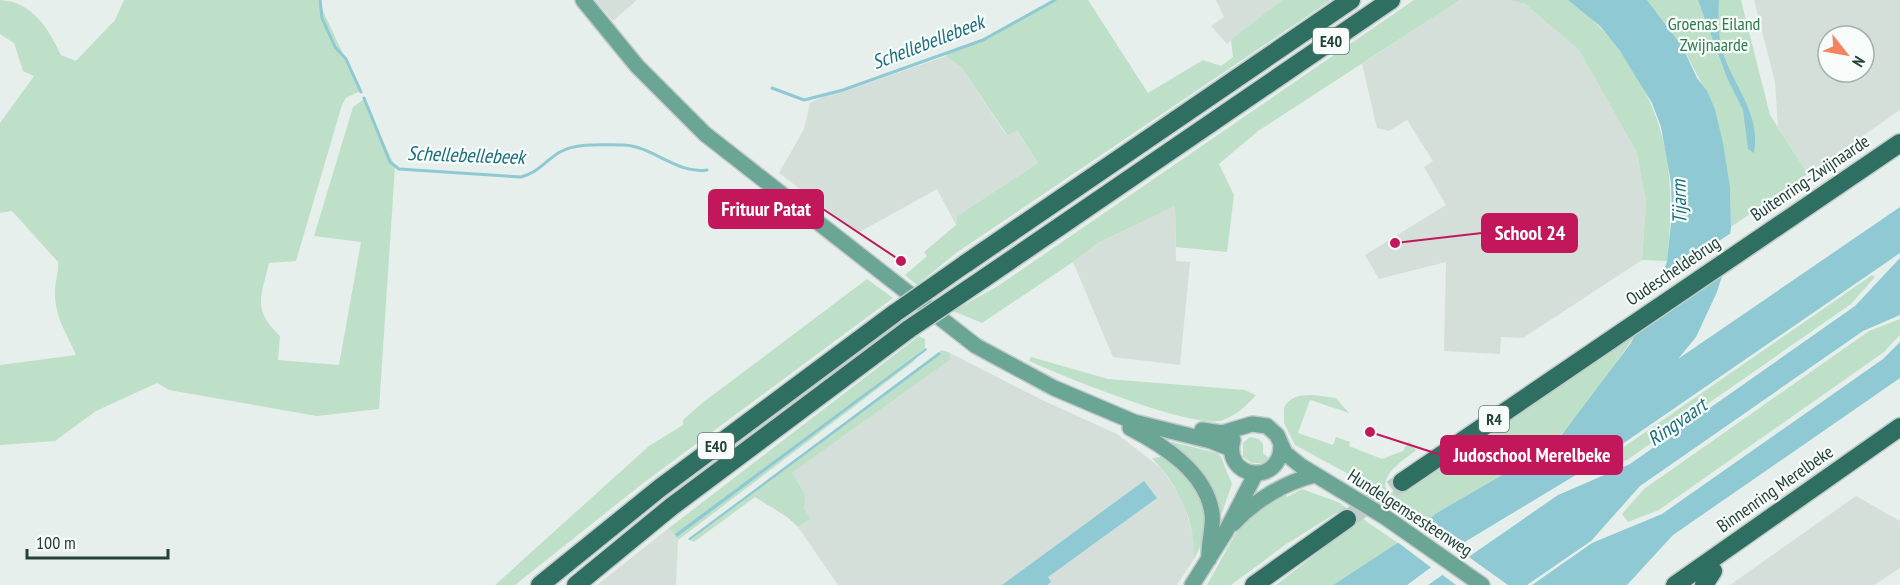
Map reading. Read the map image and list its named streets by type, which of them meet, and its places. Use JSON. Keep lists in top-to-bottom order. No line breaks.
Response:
{"streets":{"highway":["E40","Buitenring-Zwijnaarde","Oudescheldebrug","R4","Binnenring Merelbeke"],"main road":["Hundelgemsesteenweg"]},"crossings":[["Buitenring-Zwijnaarde","Oudescheldebrug"]],"water":["Schellebellebeek","Tijarm","Ringvaart"],"parks":["Groenas Eiland Zwijnaarde"],"places":["School 24","Frituur Patat","Judoschool Merelbeke"],"scale_bar":"100 m","north":"bottom right"}
